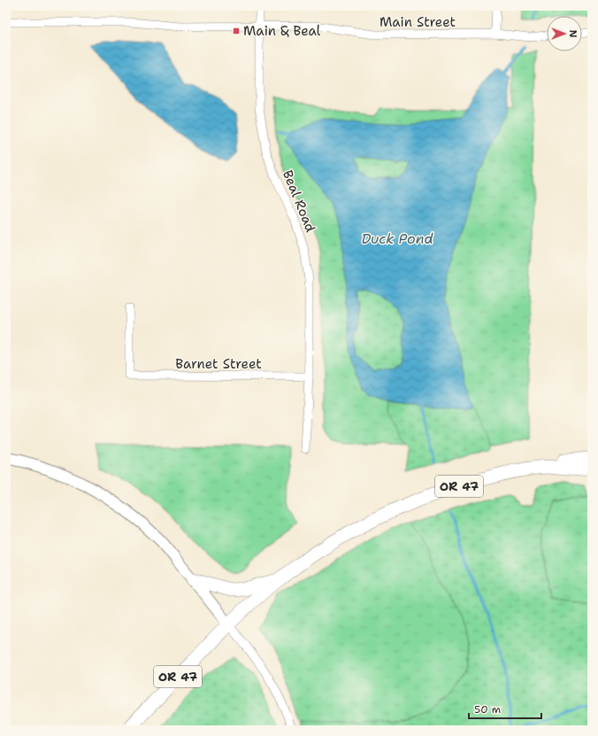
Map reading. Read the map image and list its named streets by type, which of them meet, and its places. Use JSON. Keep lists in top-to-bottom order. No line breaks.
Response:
{"streets":{"main road":["OR 47"],"street":["Main Street","Beal Road","Barnet Street"]},"crossings":[["Main Street","Beal Road"],["Beal Road","Barnet Street"]],"water":["Duck Pond"],"places":{"transit":["Main & Beal"]},"scale_bar":"50 m","north":"right"}
